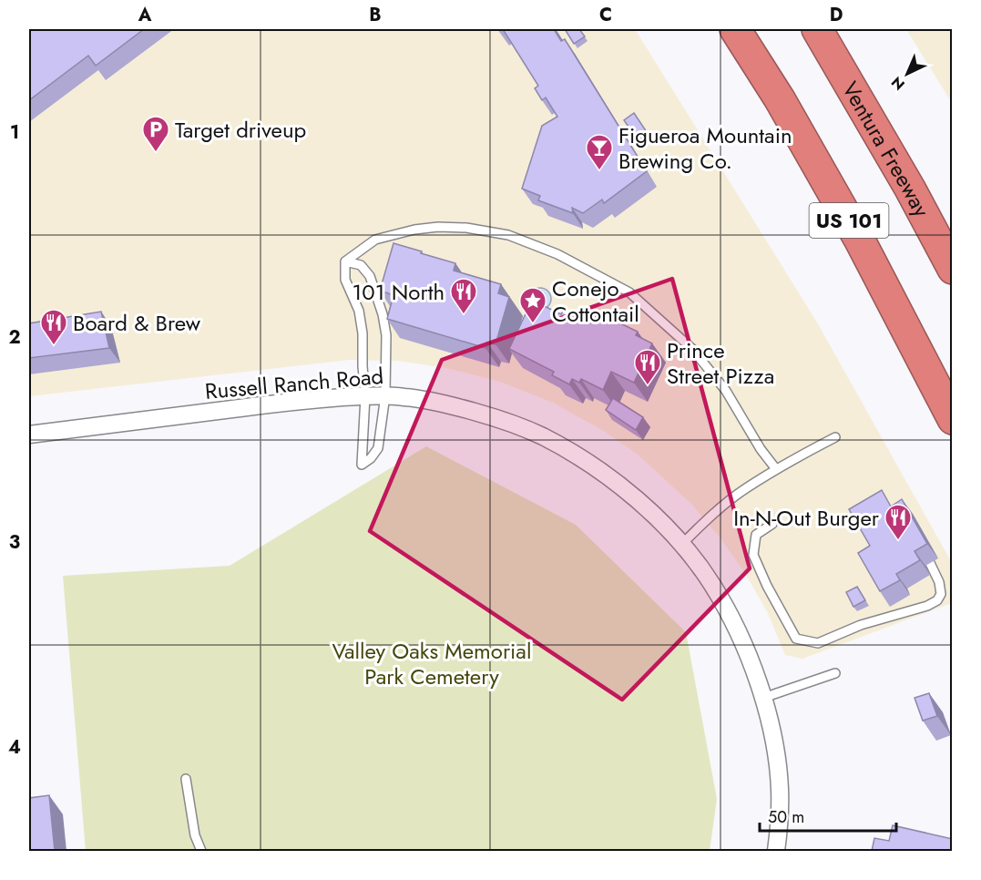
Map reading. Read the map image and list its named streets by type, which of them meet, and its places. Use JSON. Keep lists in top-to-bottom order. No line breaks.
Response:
{"streets":{"highway":["Ventura Freeway","US 101"],"street":["Russell Ranch Road"]},"parks":["Valley Oaks Memorial Park Cemetery"],"places":{"parking":["Target driveup"],"bar":["Figueroa Mountain Brewing Co."],"restaurant":["101 North","Board & Brew","Prince Street Pizza","In-N-Out Burger"],"place":["Conejo Cottontail"]},"scale_bar":"50 m","north":"bottom left","grid":{"columns":["A","B","C","D"],"rows":["1","2","3","4"]}}
